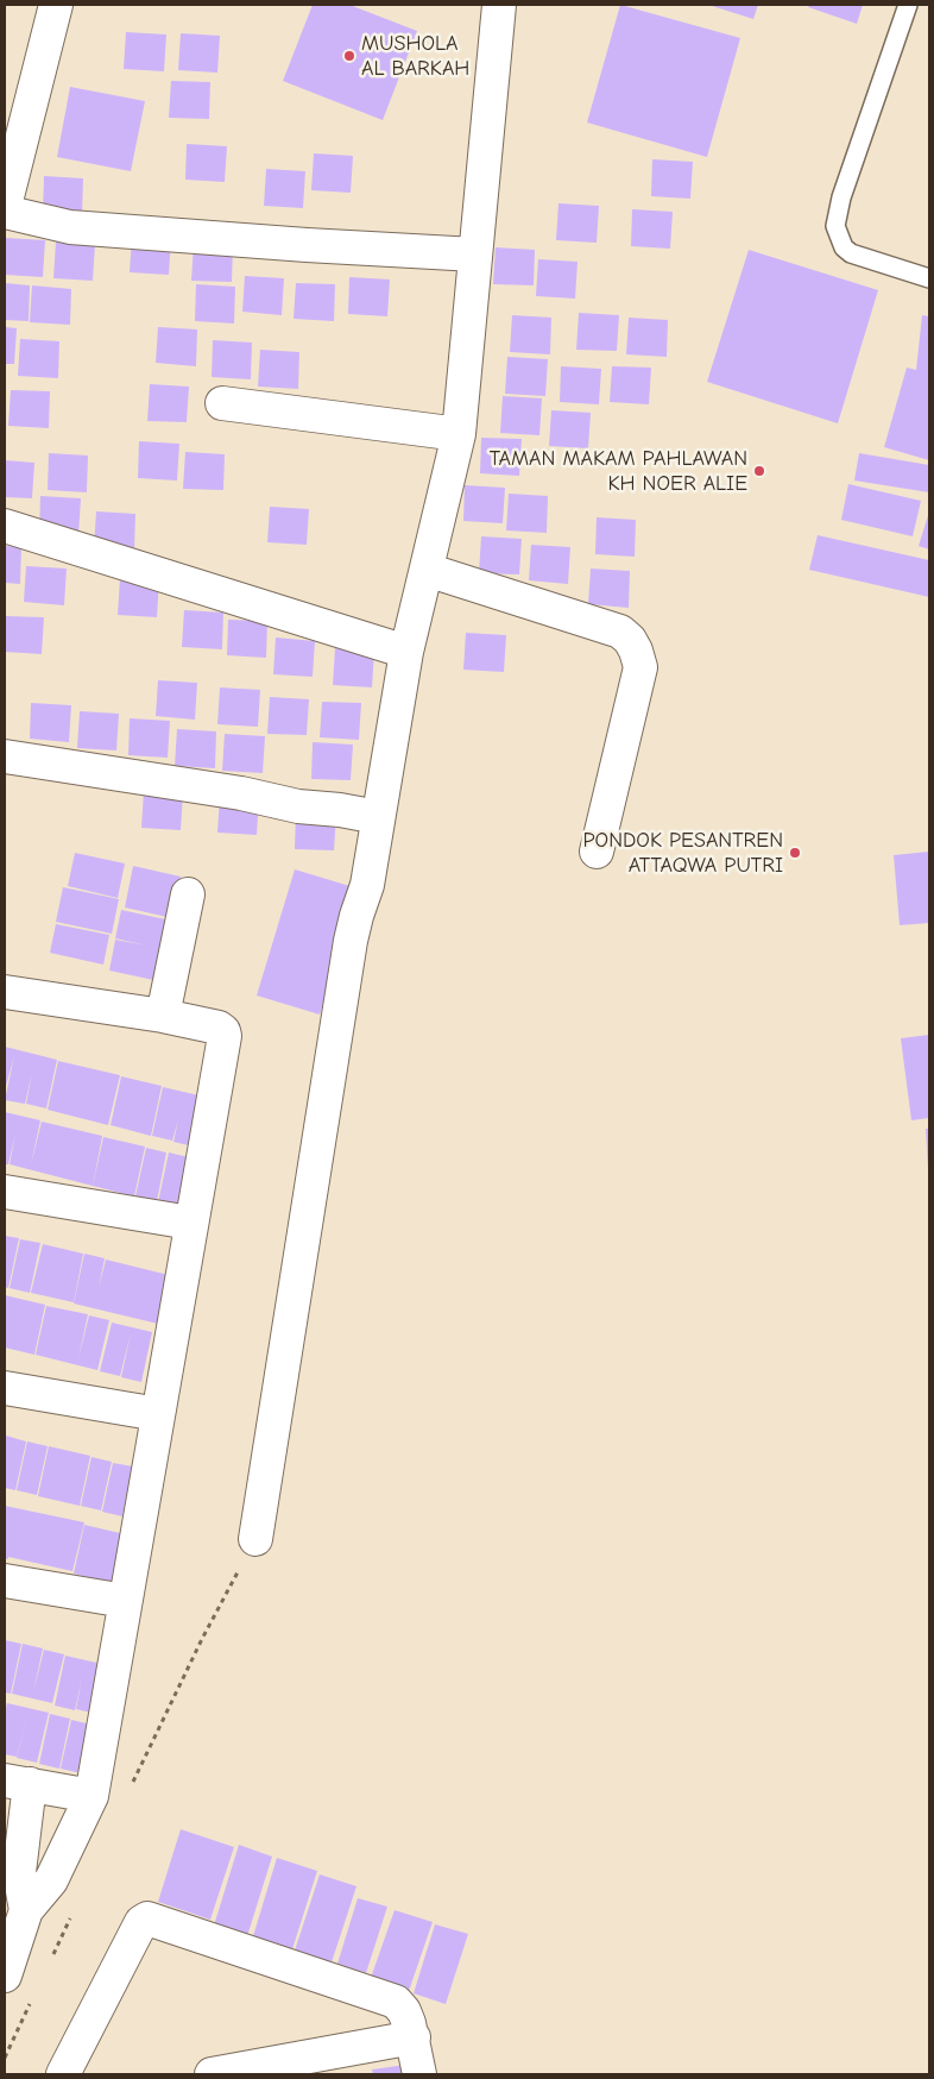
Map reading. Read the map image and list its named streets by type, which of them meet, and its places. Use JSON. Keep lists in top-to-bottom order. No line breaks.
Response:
{"places":["MUSHOLA AL BARKAH","TAMAN MAKAM PAHLAWAN KH NOER ALIE","PONDOK PESANTREN ATTAQWA PUTRI"]}
